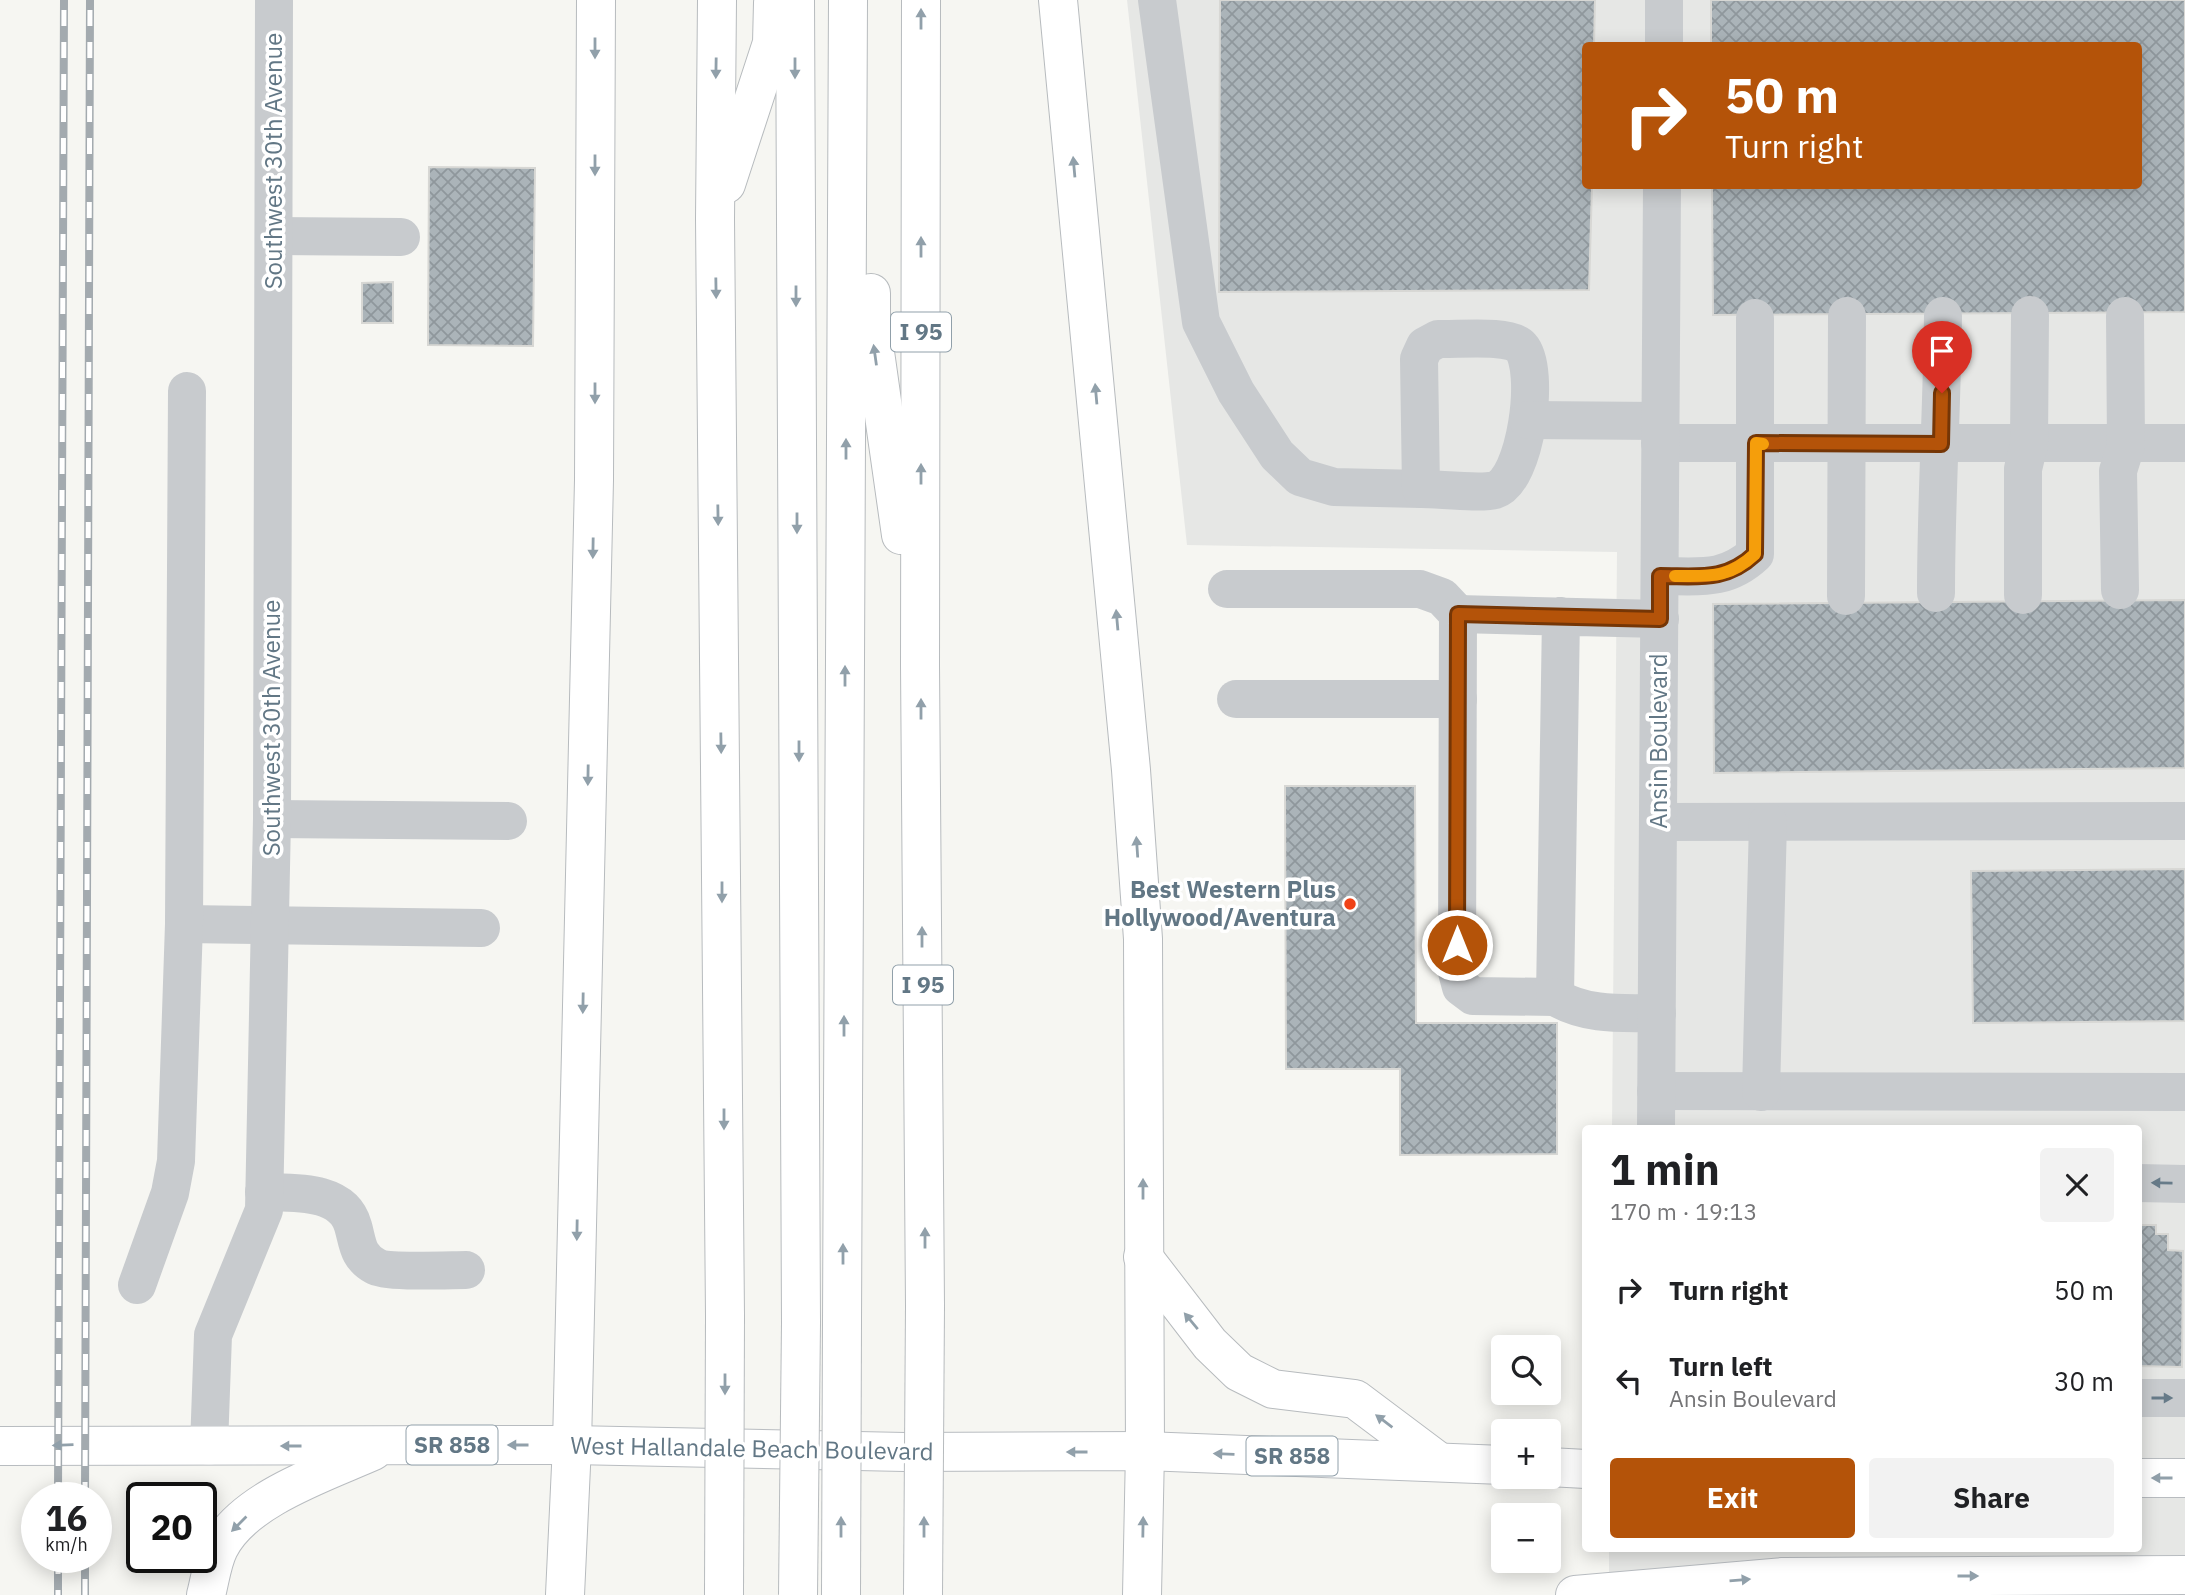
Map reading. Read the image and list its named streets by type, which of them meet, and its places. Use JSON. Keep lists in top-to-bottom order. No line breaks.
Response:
{"streets":{"main road":["I 95","SR 858","West Hallandale Beach Boulevard"],"street":["Southwest 30th Avenue","Ansin Boulevard"]},"crossings":[["Southwest 30th Avenue","West Hallandale Beach Boulevard"]],"one_way":["West Hallandale Beach Boulevard"],"places":["Best Western Plus Hollywood/Aventura"],"page":{"turn":["50 m","Turn right"],"heading":["1 min","170 m · 19:13"],"list":[{"name":"Turn right","value":"50 m"},{"name":"Turn left","note":"Ansin Boulevard","value":"30 m"}],"map_buttons":["+","−"],"buttons":["Exit","Share"],"speed":"16 km/h","limit":"20"}}
